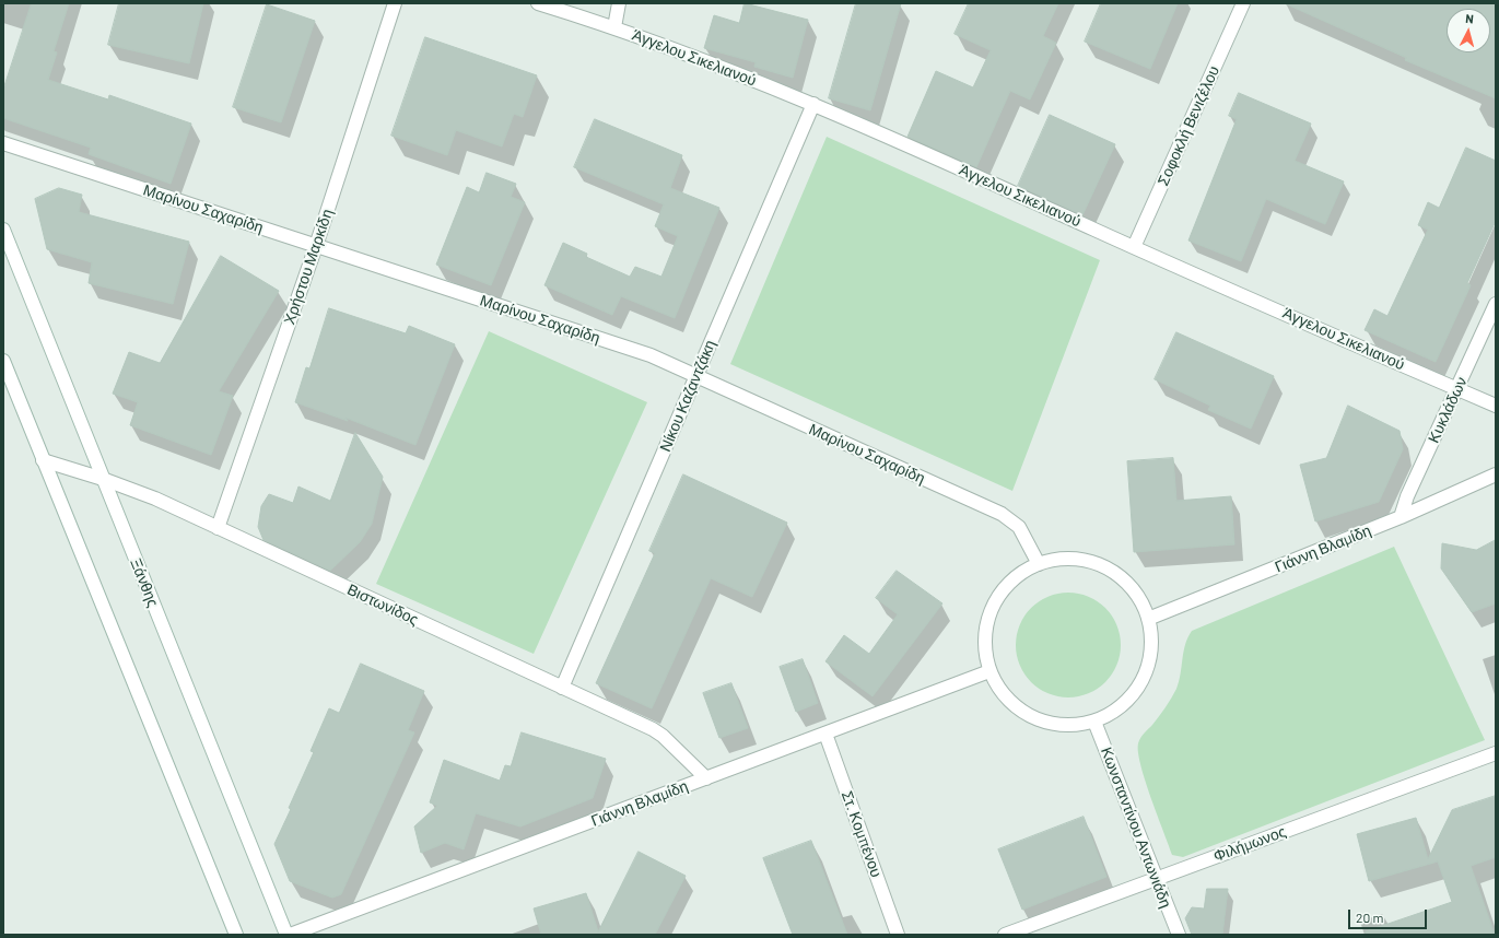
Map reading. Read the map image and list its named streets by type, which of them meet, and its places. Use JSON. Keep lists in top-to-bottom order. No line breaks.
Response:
{"streets":{"street":["Άγγελου Σικελιανού","Σοφοκλή Βενιζέλου","Μαρίνου Σαχαρίδη","Χρήστου Μαρκίδη","Νίκου Καζαντζάκη","Κυκλάδων","Γιάννη Βλαμίδη","Ξάνθης","Βιστωνίδος","Κωνσταντίνου Αντωνιάδη","Στ. Κομπένου","Φιλήμωνος"]},"crossings":[["Άγγελου Σικελιανού","Σοφοκλή Βενιζέλου"],["Άγγελου Σικελιανού","Νίκου Καζαντζάκη"],["Άγγελου Σικελιανού","Κυκλάδων"],["Μαρίνου Σαχαρίδη","Χρήστου Μαρκίδη"],["Μαρίνου Σαχαρίδη","Νίκου Καζαντζάκη"],["Χρήστου Μαρκίδη","Βιστωνίδος"],["Νίκου Καζαντζάκη","Βιστωνίδος"],["Κυκλάδων","Γιάννη Βλαμίδη"],["Γιάννη Βλαμίδη","Ξάνθης"],["Γιάννη Βλαμίδη","Βιστωνίδος"],["Γιάννη Βλαμίδη","Στ. Κομπένου"],["Ξάνθης","Βιστωνίδος"],["Κωνσταντίνου Αντωνιάδη","Φιλήμωνος"]],"scale_bar":"20 m","north":"top"}
